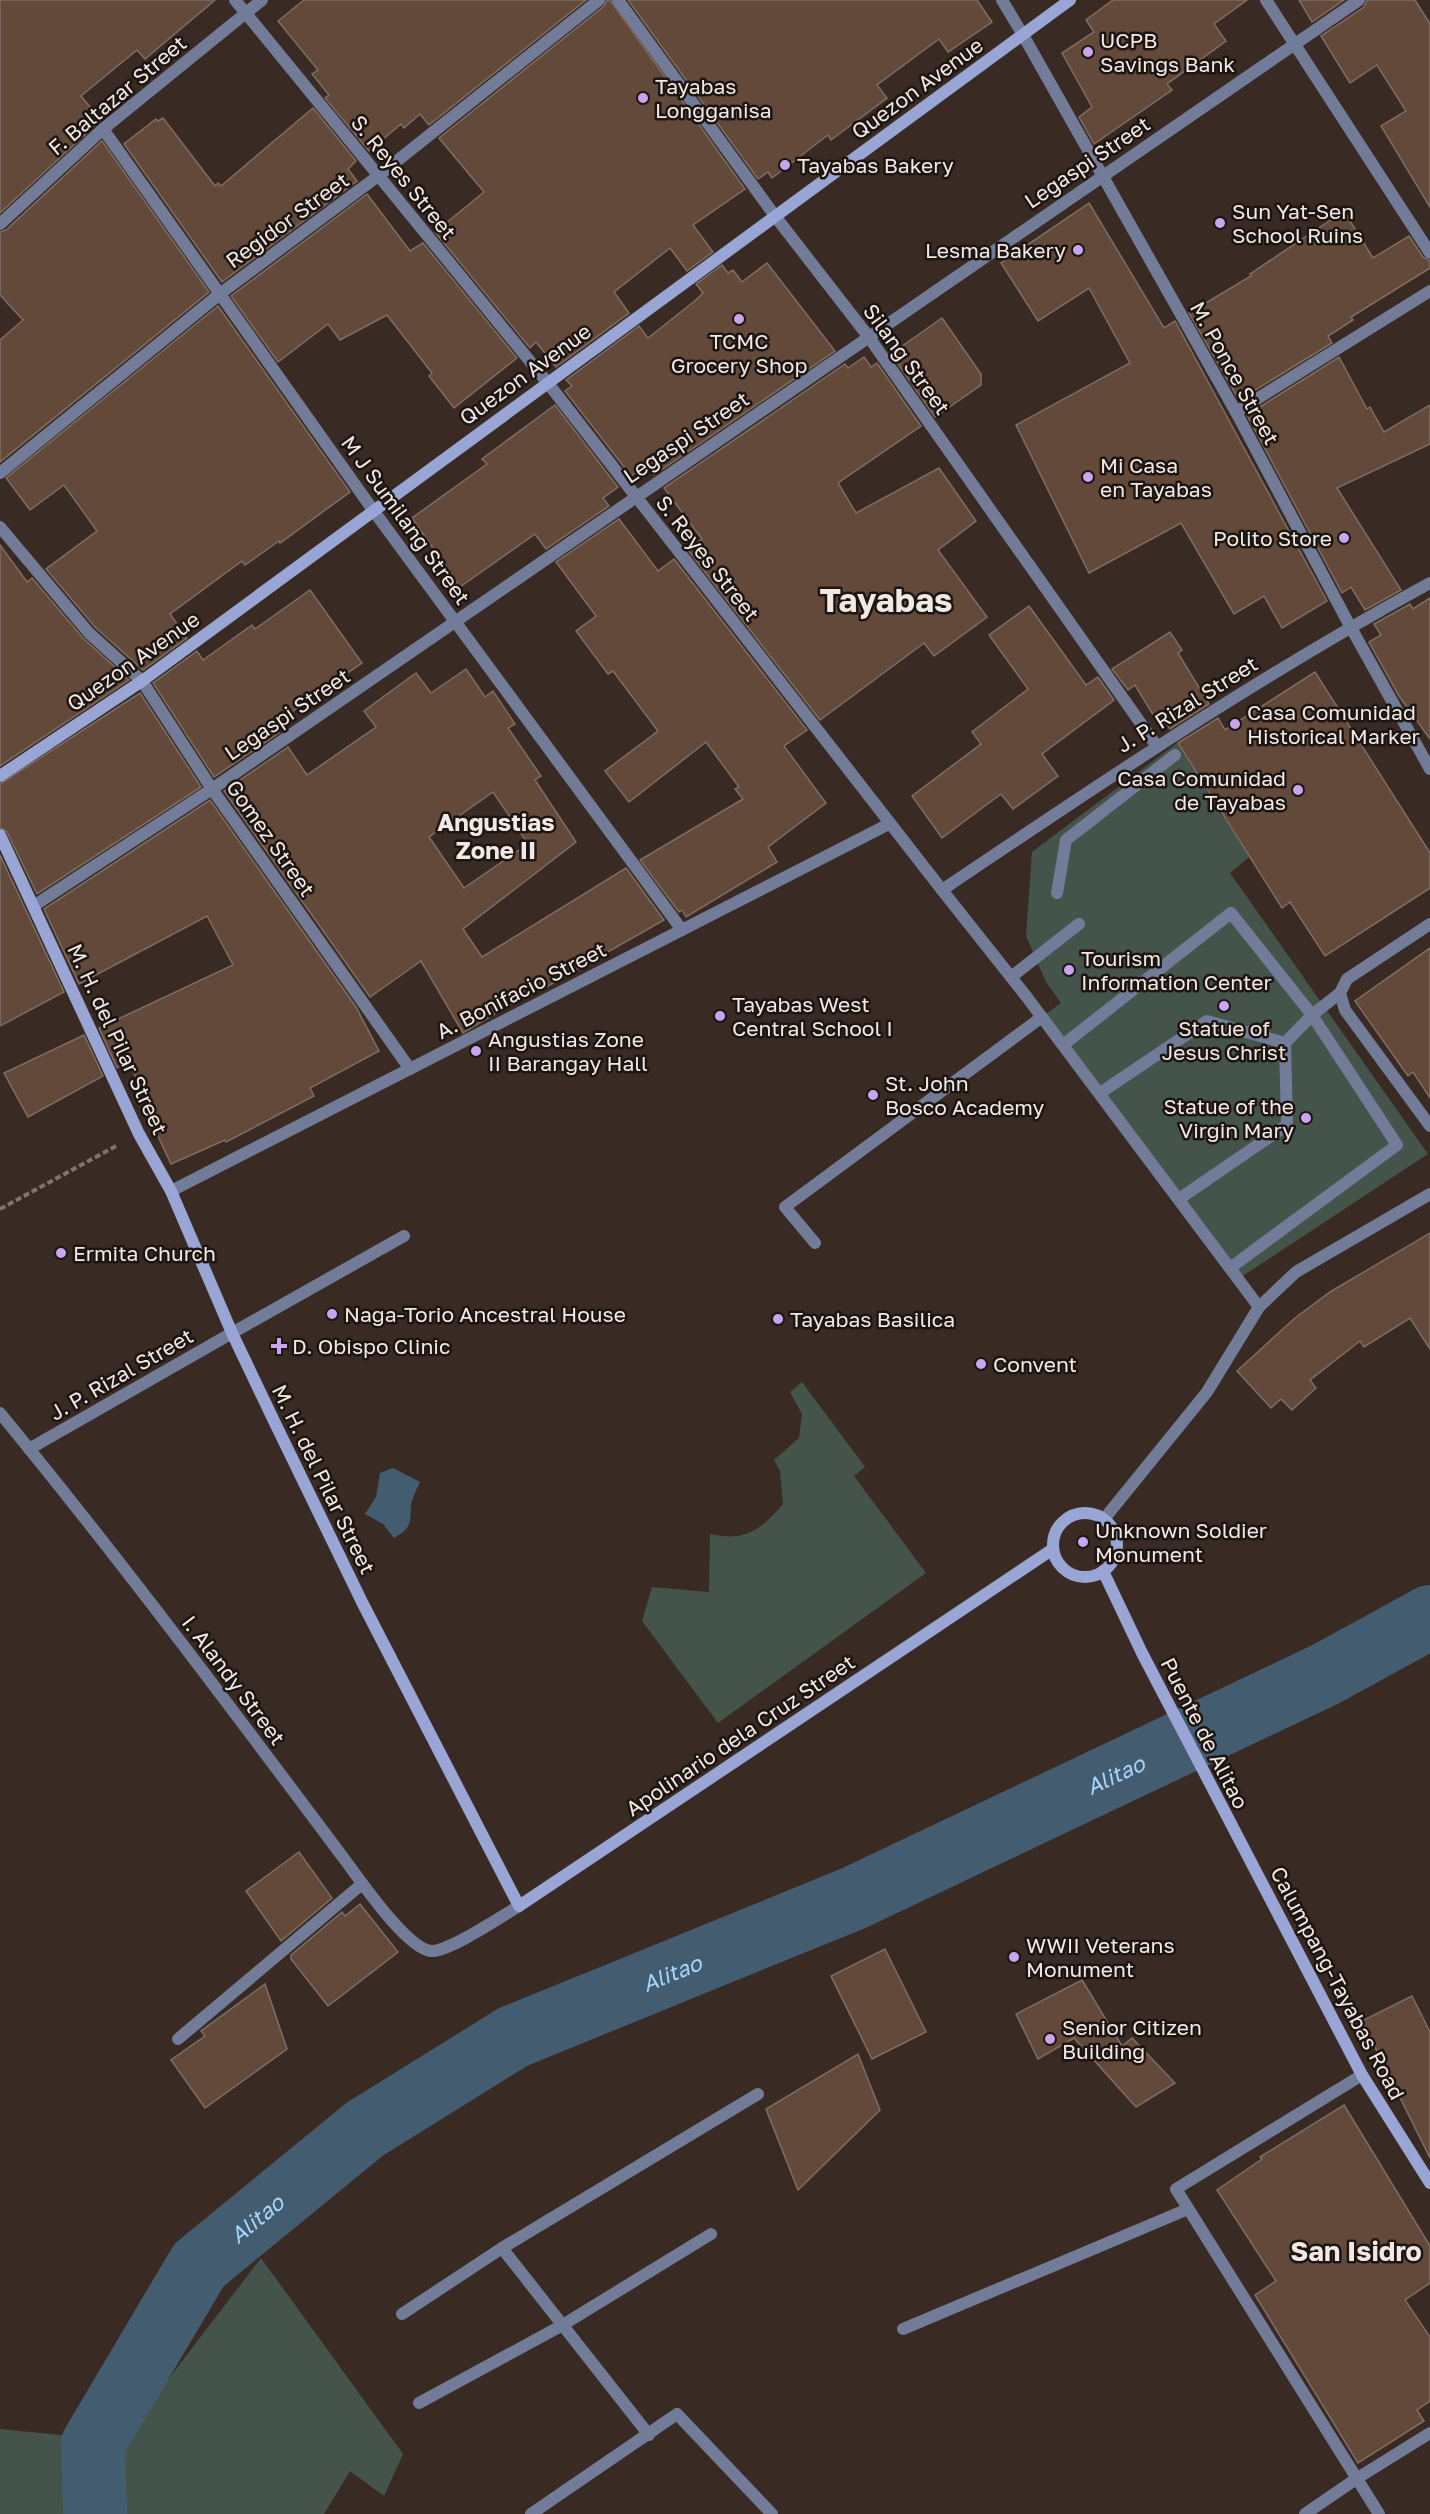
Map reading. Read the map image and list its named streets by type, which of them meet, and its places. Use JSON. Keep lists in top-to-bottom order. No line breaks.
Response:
{"streets":{"main road":["Quezon Avenue","M. H. del Pilar Street","Puente de Alitao","Apolinario dela Cruz Street","Calumpang-Tayabas Road"],"street":["F. Baltazar Street","Legaspi Street","S. Reyes Street","Regidor Street","Silang Street","M. Ponce Street","M J Sumilang Street","J. P. Rizal Street","Gomez Street","A. Bonifacio Street","I. Alandy Street"]},"crossings":[["Quezon Avenue","S. Reyes Street"],["Quezon Avenue","Silang Street"],["Quezon Avenue","M. Ponce Street"],["Quezon Avenue","M J Sumilang Street"],["Quezon Avenue","Gomez Street"],["F. Baltazar Street","S. Reyes Street"],["F. Baltazar Street","M J Sumilang Street"],["Legaspi Street","S. Reyes Street"],["Legaspi Street","Silang Street"],["Legaspi Street","M. Ponce Street"],["Legaspi Street","M J Sumilang Street"],["Legaspi Street","Gomez Street"],["Legaspi Street","M. H. del Pilar Street"],["S. Reyes Street","Regidor Street"],["S. Reyes Street","J. P. Rizal Street"],["S. Reyes Street","A. Bonifacio Street"],["Regidor Street","M J Sumilang Street"],["Silang Street","J. P. Rizal Street"],["M. Ponce Street","J. P. Rizal Street"],["M J Sumilang Street","A. Bonifacio Street"],["J. P. Rizal Street","M. H. del Pilar Street"],["J. P. Rizal Street","I. Alandy Street"],["Gomez Street","A. Bonifacio Street"],["A. Bonifacio Street","M. H. del Pilar Street"],["M. H. del Pilar Street","Apolinario dela Cruz Street"],["I. Alandy Street","Apolinario dela Cruz Street"],["Puente de Alitao","Apolinario dela Cruz Street"],["Puente de Alitao","Calumpang-Tayabas Road"]],"districts":["Tayabas","Angustias Zone II","San Isidro"],"water":["Alitao"],"places":{"other":["UCPB Savings Bank","Tayabas Longganisa","Tayabas Bakery","Sun Yat-Sen School Ruins","Lesma Bakery","TCMC Grocery Shop","Mi Casa en Tayabas","Polito Store","Casa Comunidad Historical Marker","Casa Comunidad de Tayabas","Tourism Information Center","Statue of Jesus Christ","Tayabas West Central School I","Angustias Zone II Barangay Hall","St. John Bosco Academy","Statue of the Virgin Mary","Ermita Church","Naga-Torio Ancestral House","Tayabas Basilica","Convent","Unknown Soldier Monument","WWII Veterans Monument","Senior Citizen Building"],"health":["D. Obispo Clinic"]}}
